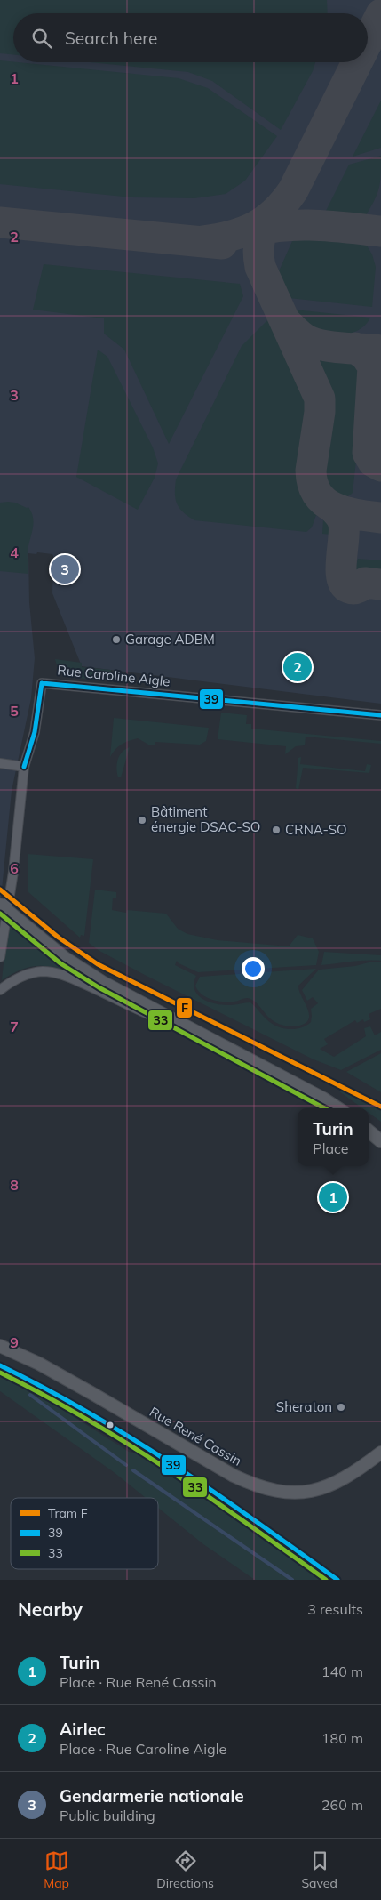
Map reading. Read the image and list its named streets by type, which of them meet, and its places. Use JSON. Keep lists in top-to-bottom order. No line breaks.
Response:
{"streets":{"street":["Rue Caroline Aigle","Rue René Cassin"]},"places":["Garage ADBM","Bâtiment énergie DSAC-SO","CRNA-SO","Sheraton"],"lines":["transit line 39","tram line F","transit line 33"],"legend":["Tram F","39","33"],"page":{"search":"Search here","pins":["3","2","1"],"popup":["Turin","Place"],"heading":["Nearby","3 results"],"list":[{"mark":"1","name":"Turin","note":"Place · Rue René Cassin","value":"140 m"},{"mark":"2","name":"Airlec","note":"Place · Rue Caroline Aigle","value":"180 m"},{"mark":"3","name":"Gendarmerie nationale","note":"Public building","value":"260 m"}],"nav":["Map","Directions","Saved"]},"grid":{"rows":["1","2","3","4","5","6","7","8","9"]}}
